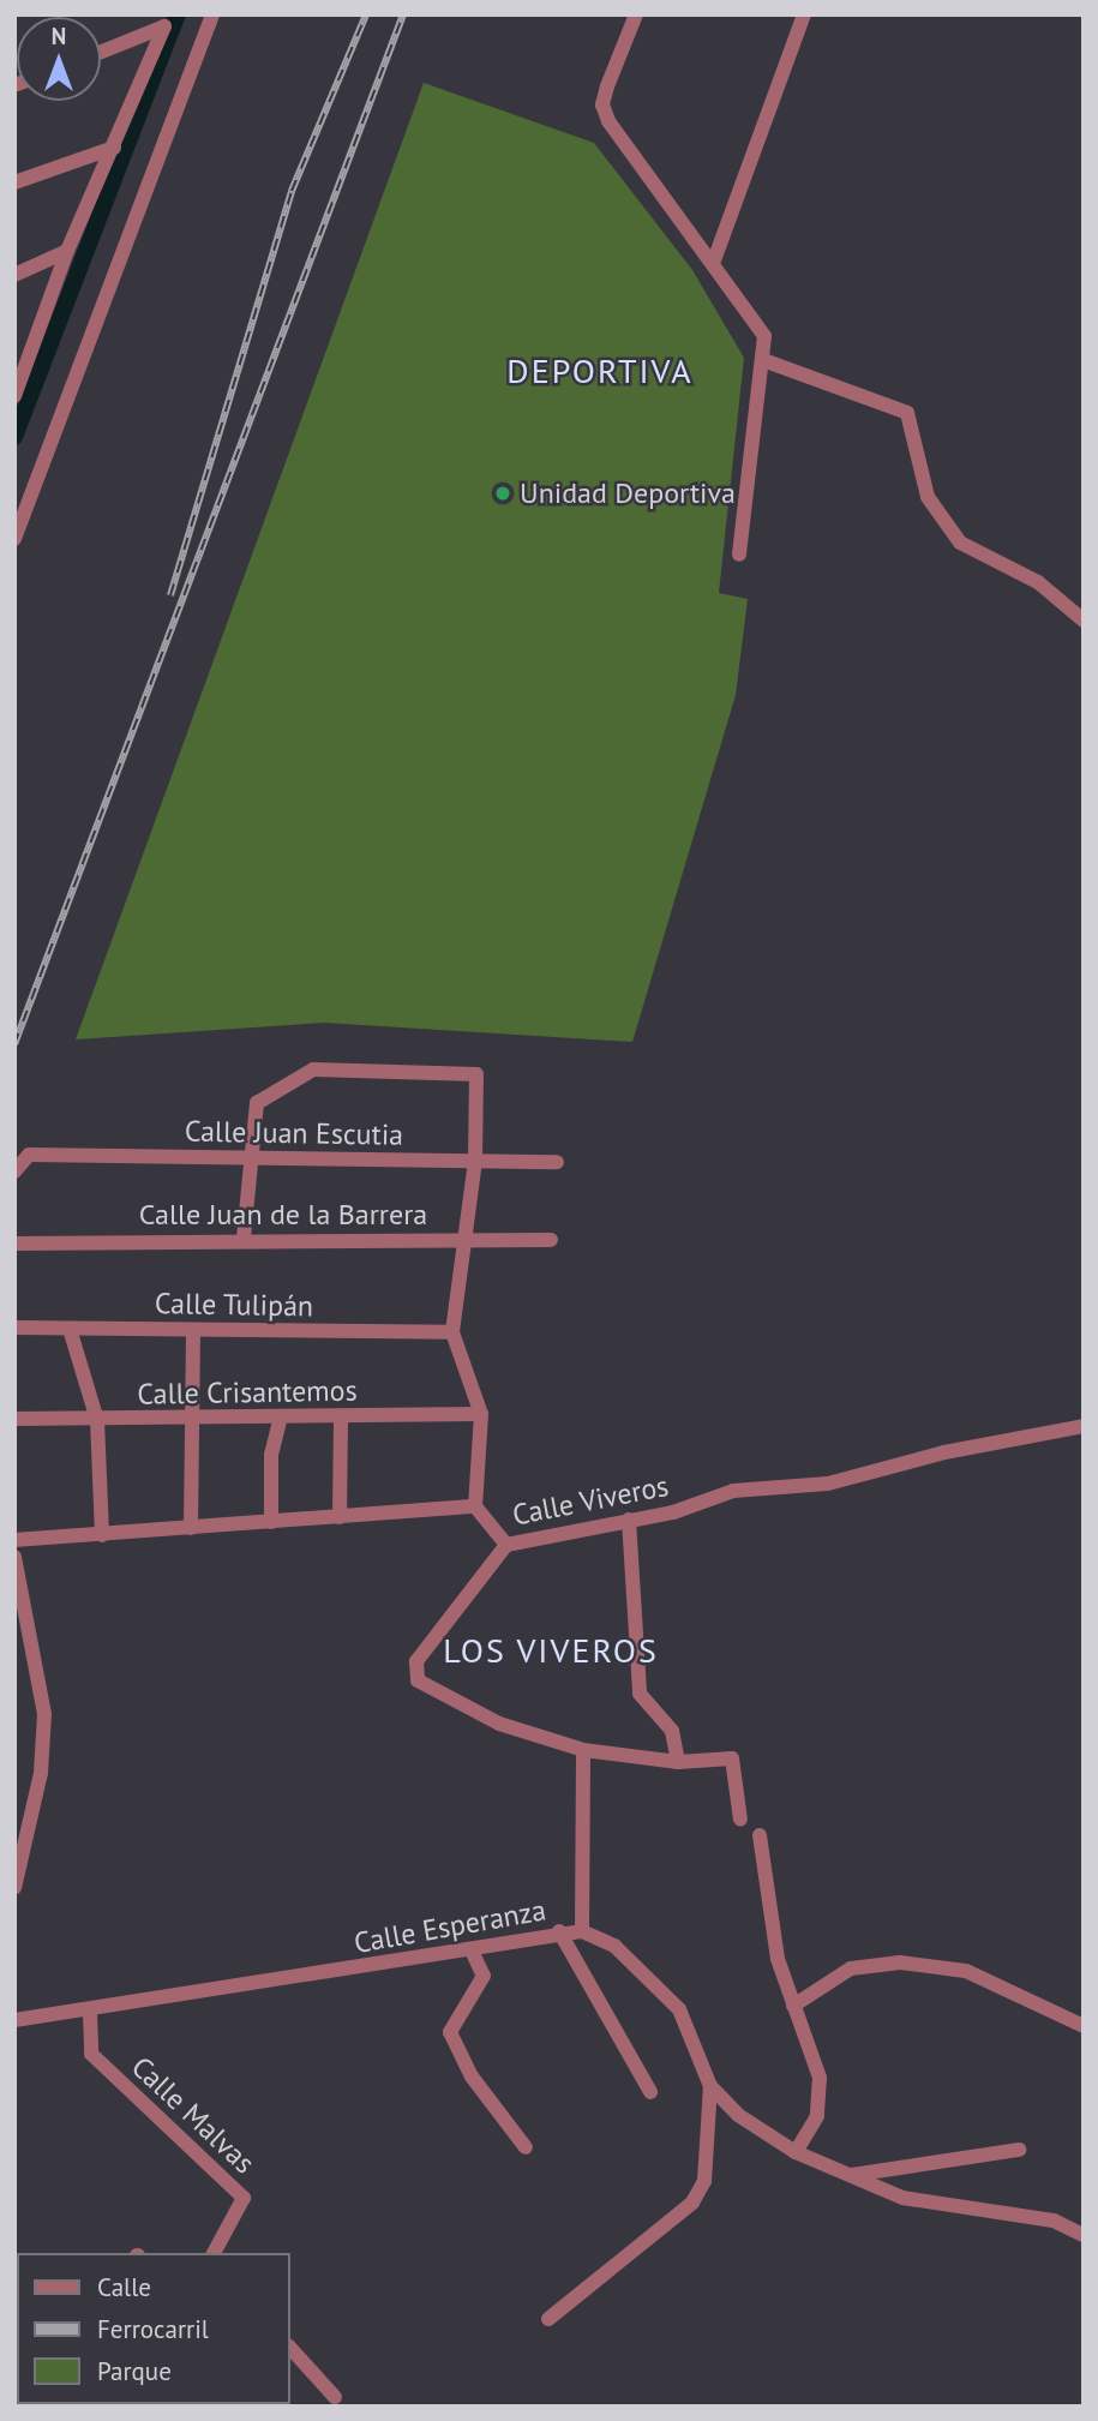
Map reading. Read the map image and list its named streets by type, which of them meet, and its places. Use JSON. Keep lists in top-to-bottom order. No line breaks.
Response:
{"streets":{"street":["Calle Juan Escutia","Calle Juan de la Barrera","Calle Tulipán","Calle Crisantemos","Calle Viveros","Calle Esperanza","Calle Malvas"]},"crossings":[["Calle Esperanza","Calle Malvas"]],"districts":["DEPORTIVA","LOS VIVEROS"],"places":["Unidad Deportiva"],"legend":["Calle","Ferrocarril","Parque"],"north":"top"}
